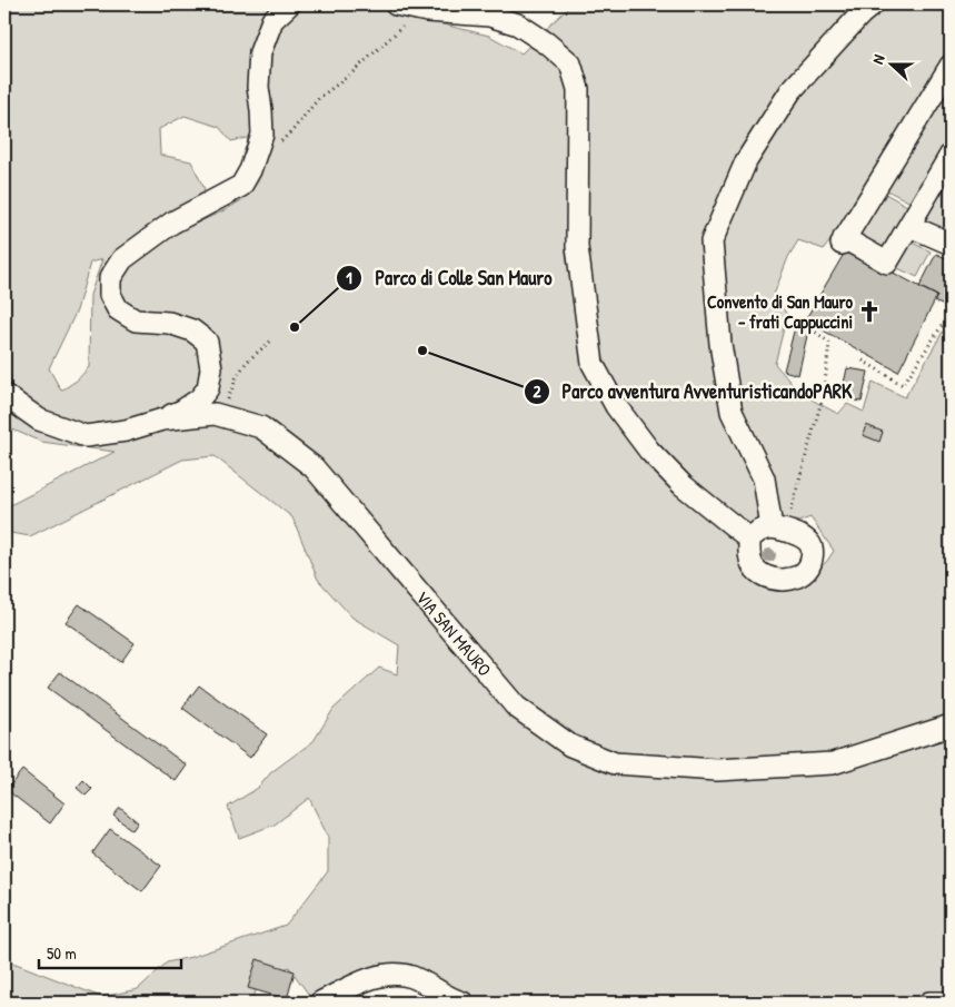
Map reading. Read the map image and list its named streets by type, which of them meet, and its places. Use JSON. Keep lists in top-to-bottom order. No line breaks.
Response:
{"streets":{"street":["VIA SAN MAURO"]},"places":{"church":["Convento di San Mauro - frati Cappuccini"],"other":["Parco di Colle San Mauro","Parco avventura AvventuristicandoPARK"]},"scale_bar":"50 m","north":"left"}
